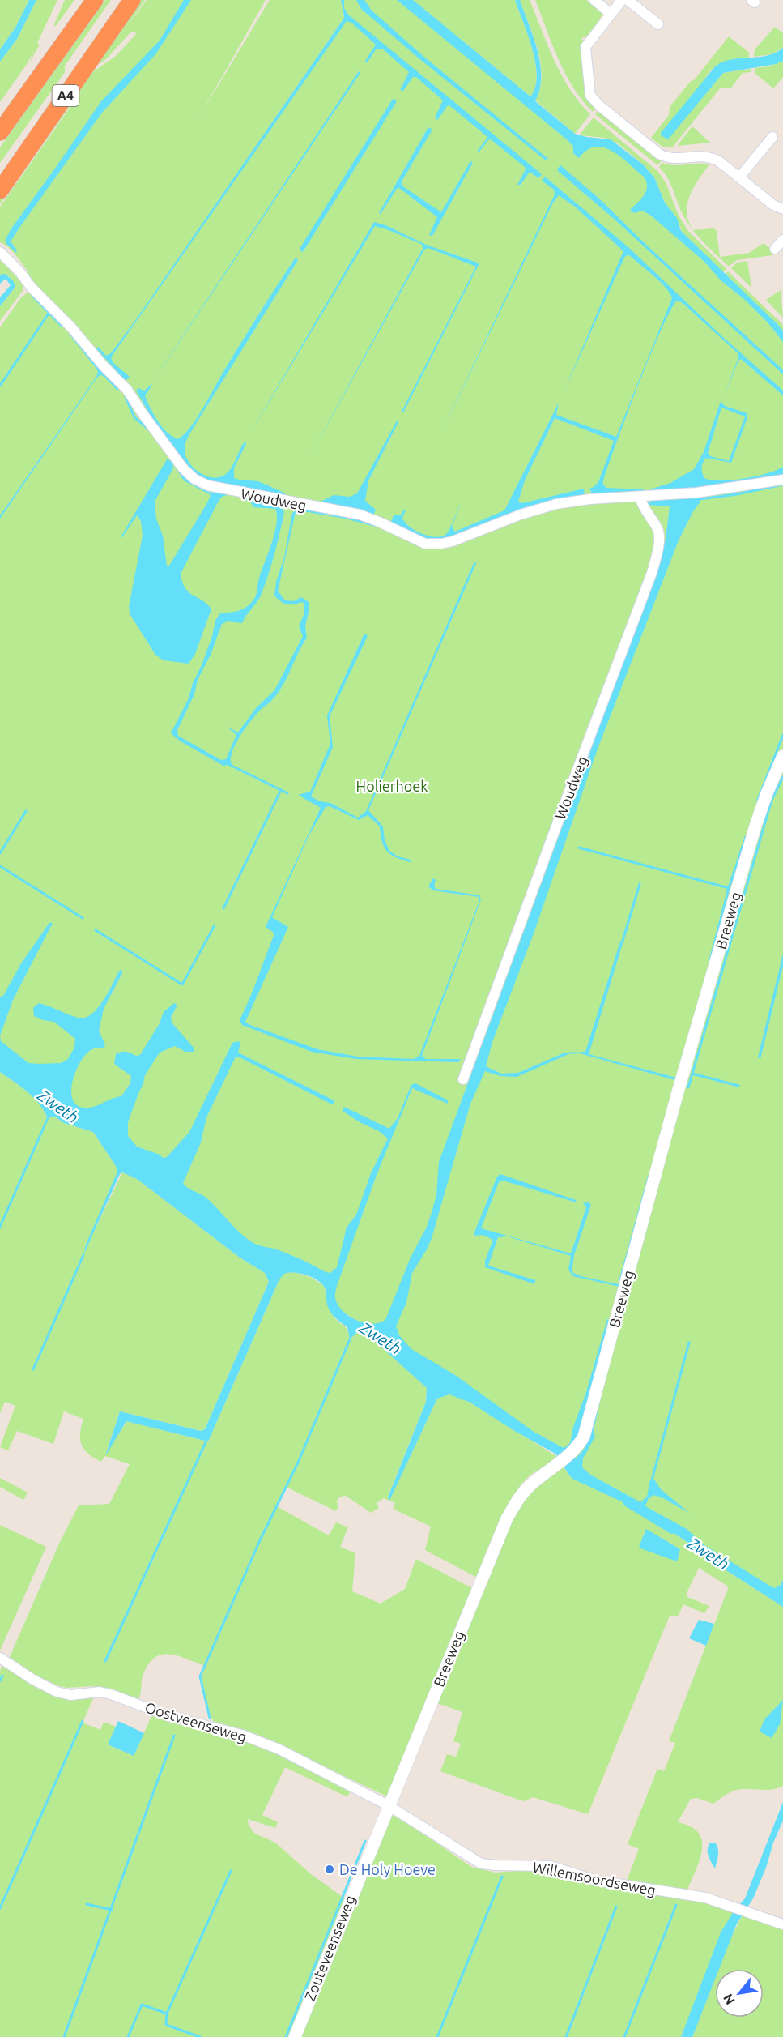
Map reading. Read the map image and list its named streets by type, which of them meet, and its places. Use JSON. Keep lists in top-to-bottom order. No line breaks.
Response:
{"streets":{"highway":["A4"],"street":["Woudweg","Breeweg","Oostveenseweg","Willemsoordseweg","Zouteveenseweg"]},"crossings":[["Breeweg","Oostveenseweg"],["Breeweg","Willemsoordseweg"],["Breeweg","Zouteveenseweg"],["Oostveenseweg","Willemsoordseweg"],["Oostveenseweg","Zouteveenseweg"],["Willemsoordseweg","Zouteveenseweg"]],"water":["Zweth"],"parks":["Holierhoek"],"places":["De Holy Hoeve"],"north":"bottom left"}
